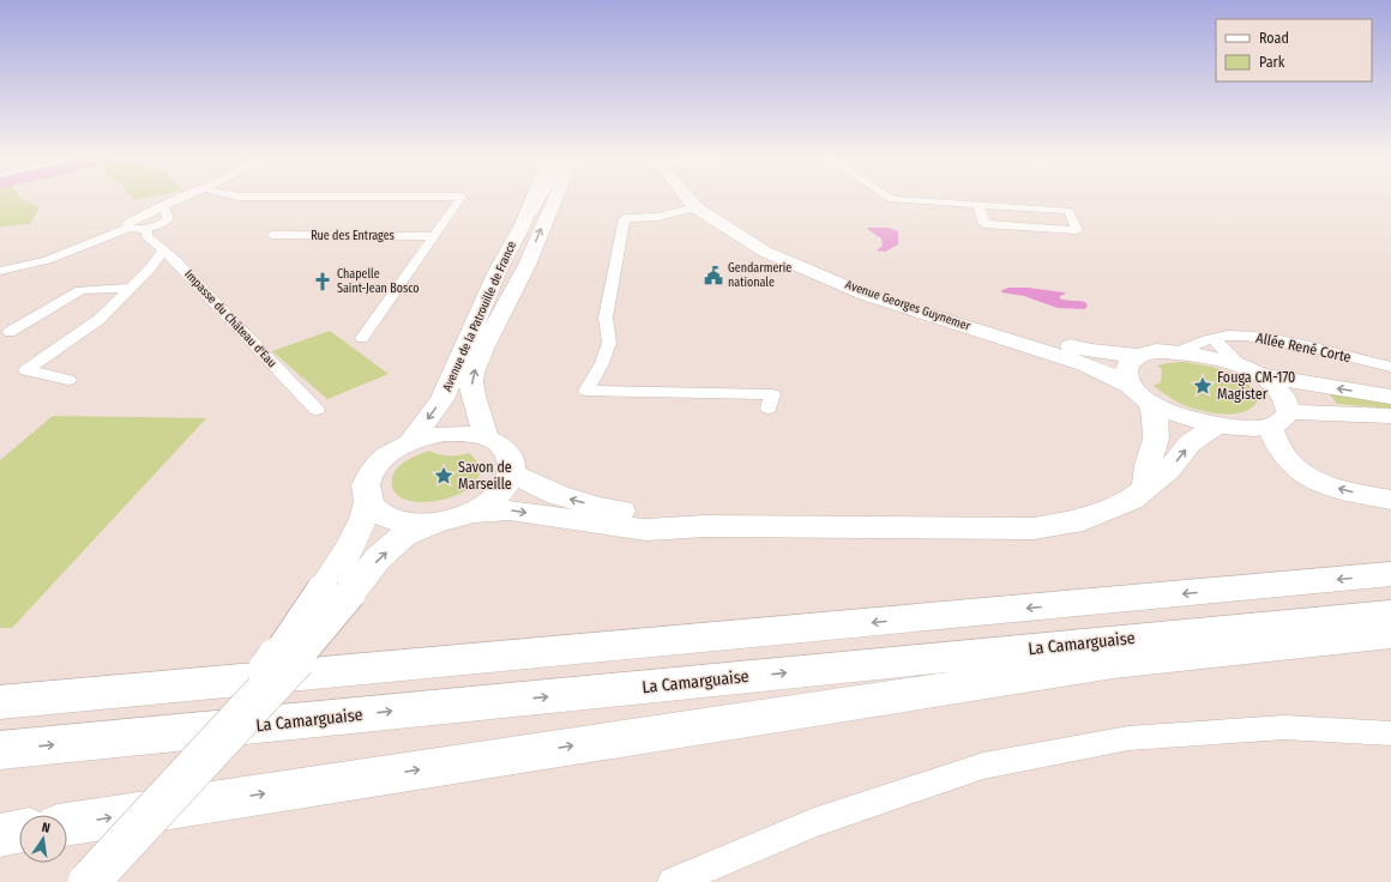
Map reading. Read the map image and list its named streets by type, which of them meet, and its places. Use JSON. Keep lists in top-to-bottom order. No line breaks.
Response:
{"streets":{"main road":["Avenue Georges Guynemer","Avenue de la Patrouille de France","La Camarguaise"],"street":["Rue des Entrages","Impasse du Château d'Eau","Allée René Corte"]},"crossings":[["Avenue Georges Guynemer","Allée René Corte"]],"places":{"public building":["Gendarmerie nationale"],"church":["Chapelle Saint-Jean Bosco"],"place":["Fouga CM-170 Magister","Savon de Marseille"]},"legend":["Road","Park"],"north":"top"}
